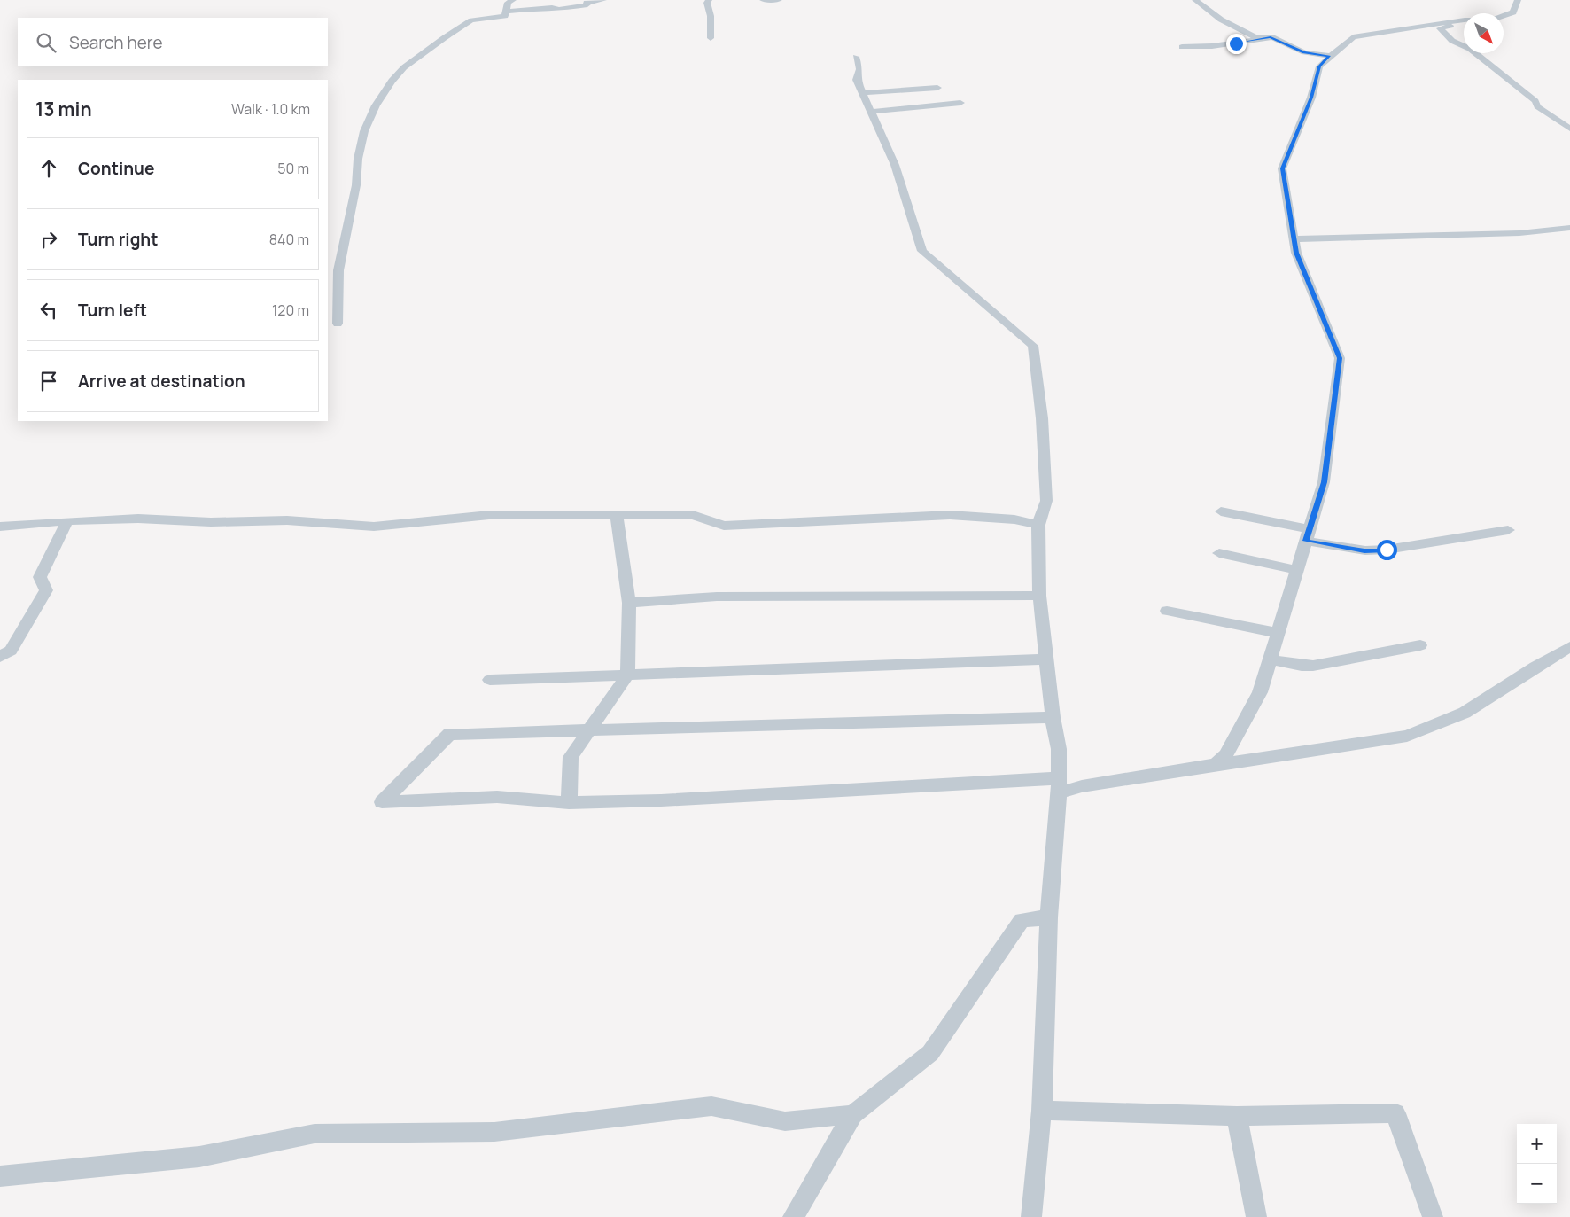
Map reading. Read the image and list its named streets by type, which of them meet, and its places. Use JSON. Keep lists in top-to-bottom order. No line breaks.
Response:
{"north":"bottom right","page":{"search":"Search here","heading":["13 min","Walk · 1.0 km"],"list":[["Continue","50 m"],["Turn right","840 m"],["Turn left","120 m"],"Arrive at destination"],"map_buttons":["+","−"]}}
